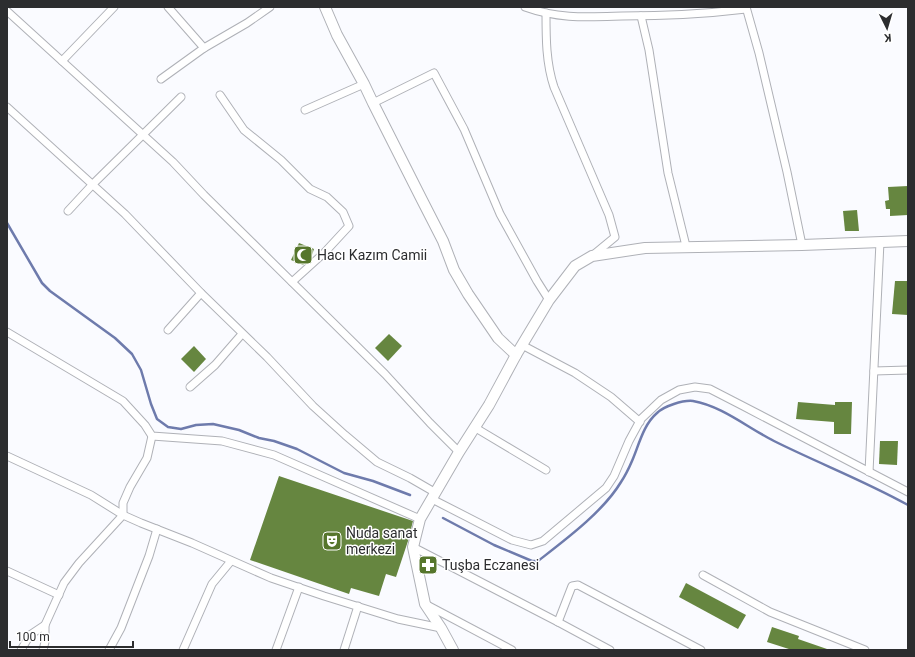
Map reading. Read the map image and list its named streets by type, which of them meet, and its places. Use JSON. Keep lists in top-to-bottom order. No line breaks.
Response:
{"places":{"mosque":["Hacı Kazım Camii"],"theatre":["Nuda sanat merkezi"],"pharmacy":["Tuşba Eczanesi"]},"scale_bar":"100 m","north":"bottom"}
